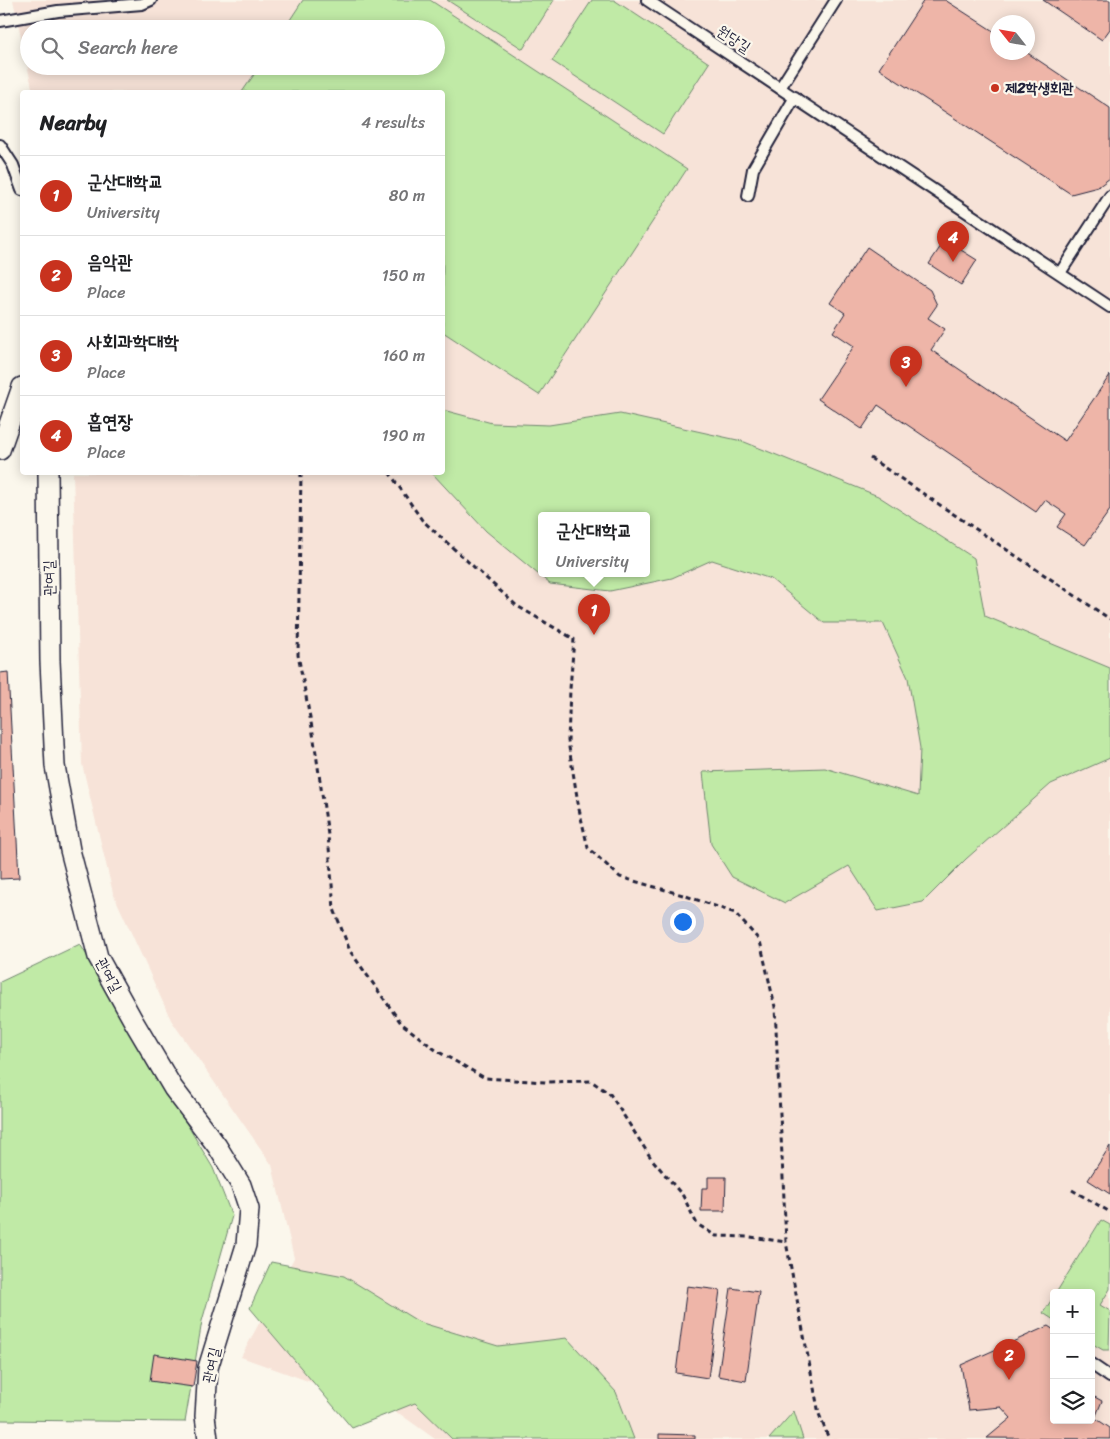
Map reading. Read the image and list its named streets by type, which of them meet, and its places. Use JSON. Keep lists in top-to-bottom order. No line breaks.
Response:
{"streets":{"street":["관여길"],"lane":["원당길"]},"places":["제2학생회관"],"north":"top left","page":{"search":"Search here","heading":["Nearby","4 results"],"list":[{"mark":"1","name":"군산대학교","note":"University","value":"80 m"},{"mark":"2","name":"음악관","note":"Place","value":"150 m"},{"mark":"3","name":"사회과학대학","note":"Place","value":"160 m"},{"mark":"4","name":"흡연장","note":"Place","value":"190 m"}],"pins":["4","3","1","2"],"popup":["군산대학교","University"],"map_buttons":["+","−"]}}
